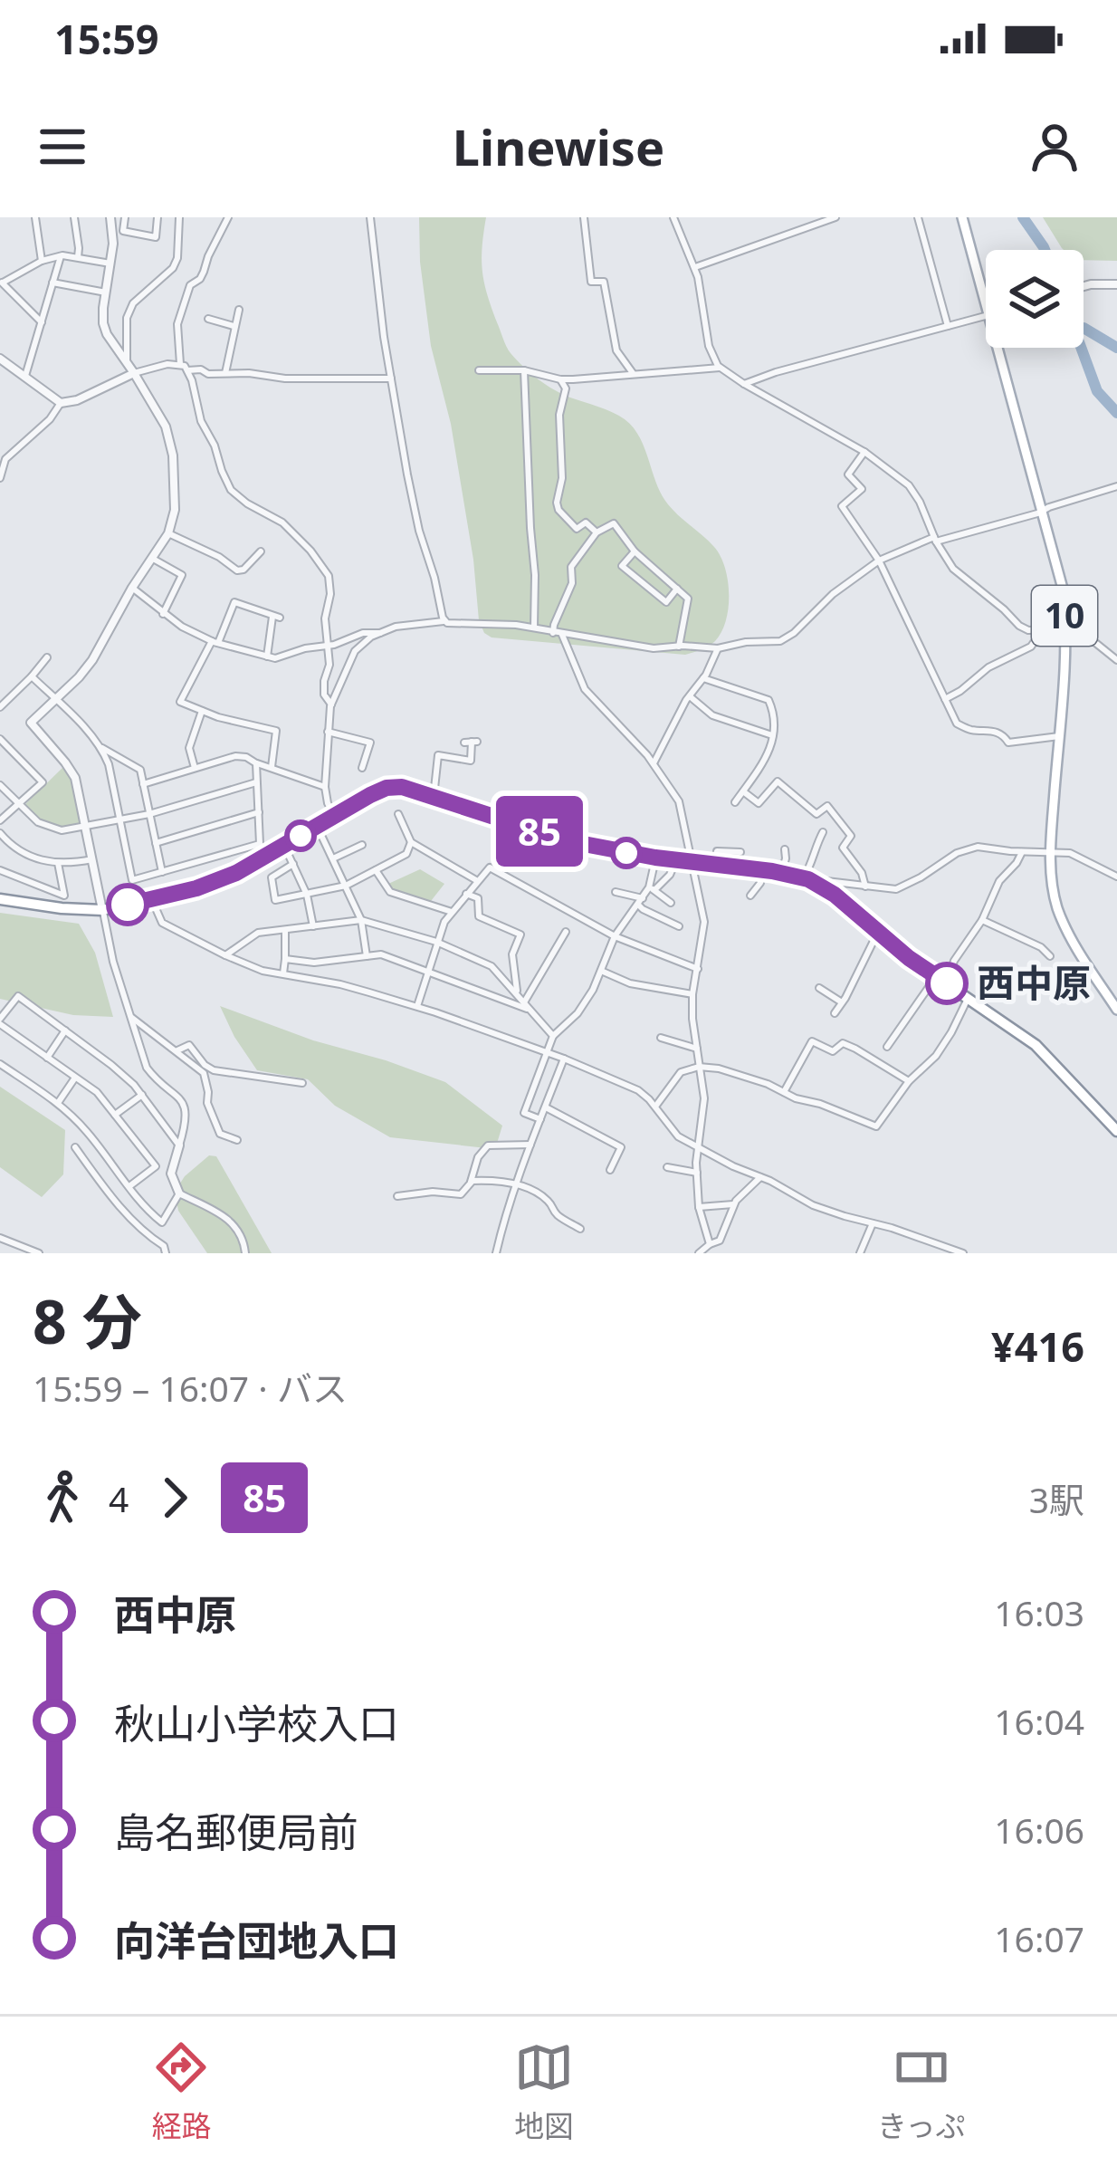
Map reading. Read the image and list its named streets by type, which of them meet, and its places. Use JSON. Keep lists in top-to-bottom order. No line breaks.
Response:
{"streets":{"main road":["10"]},"places":["西中原"],"lines":["bus line 85"],"page":{"status":"15:59","header":"Linewise","on_map":"85","heading":["8 分","15:59 – 16:07 · バス","¥416"],"legs":["4","85","3駅"],"list":[{"name":"西中原","value":"16:03"},{"name":"秋山小学校入口","value":"16:04"},{"name":"島名郵便局前","value":"16:06"},{"name":"向洋台団地入口","value":"16:07"}],"tabs":["経路","地図","きっぷ"]}}
